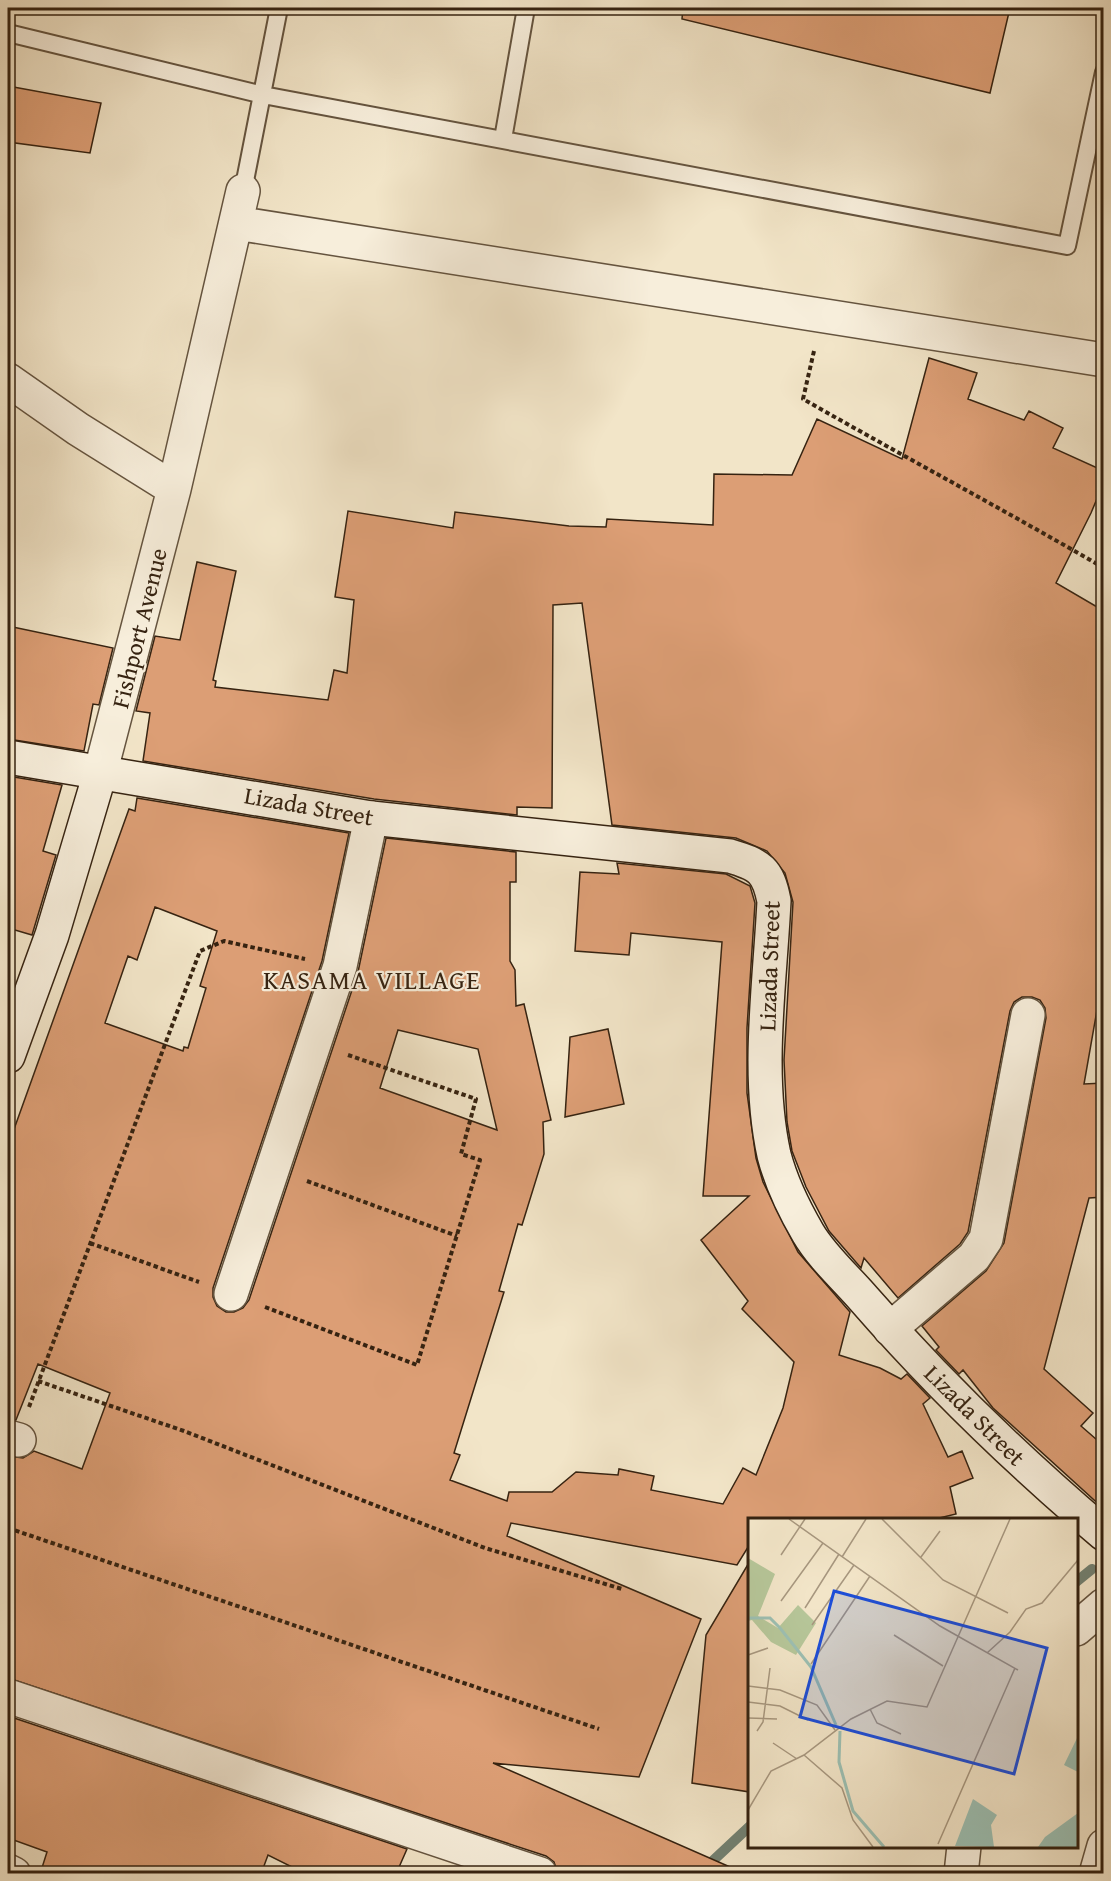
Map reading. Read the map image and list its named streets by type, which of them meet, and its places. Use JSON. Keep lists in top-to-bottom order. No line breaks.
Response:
{"streets":{"street":["Fishport Avenue","Lizada Street"]},"crossings":[["Fishport Avenue","Lizada Street"]],"districts":["KASAMA VILLAGE"]}
